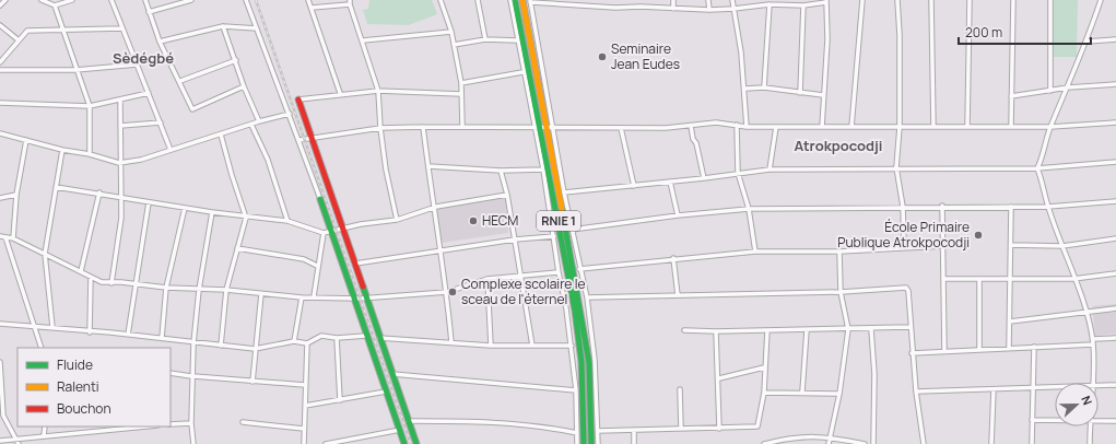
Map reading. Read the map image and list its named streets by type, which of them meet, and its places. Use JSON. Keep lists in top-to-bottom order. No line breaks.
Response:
{"streets":{"main road":["RNIE 1"]},"districts":["Sèdégbé","Atrokpocodji"],"places":["Seminaire Jean Eudes","HECM","École Primaire Publique Atrokpocodji","Complexe scolaire le sceau de l'éternel"],"legend":["Fluide","Ralenti","Bouchon"],"scale_bar":"200 m","north":"right"}
